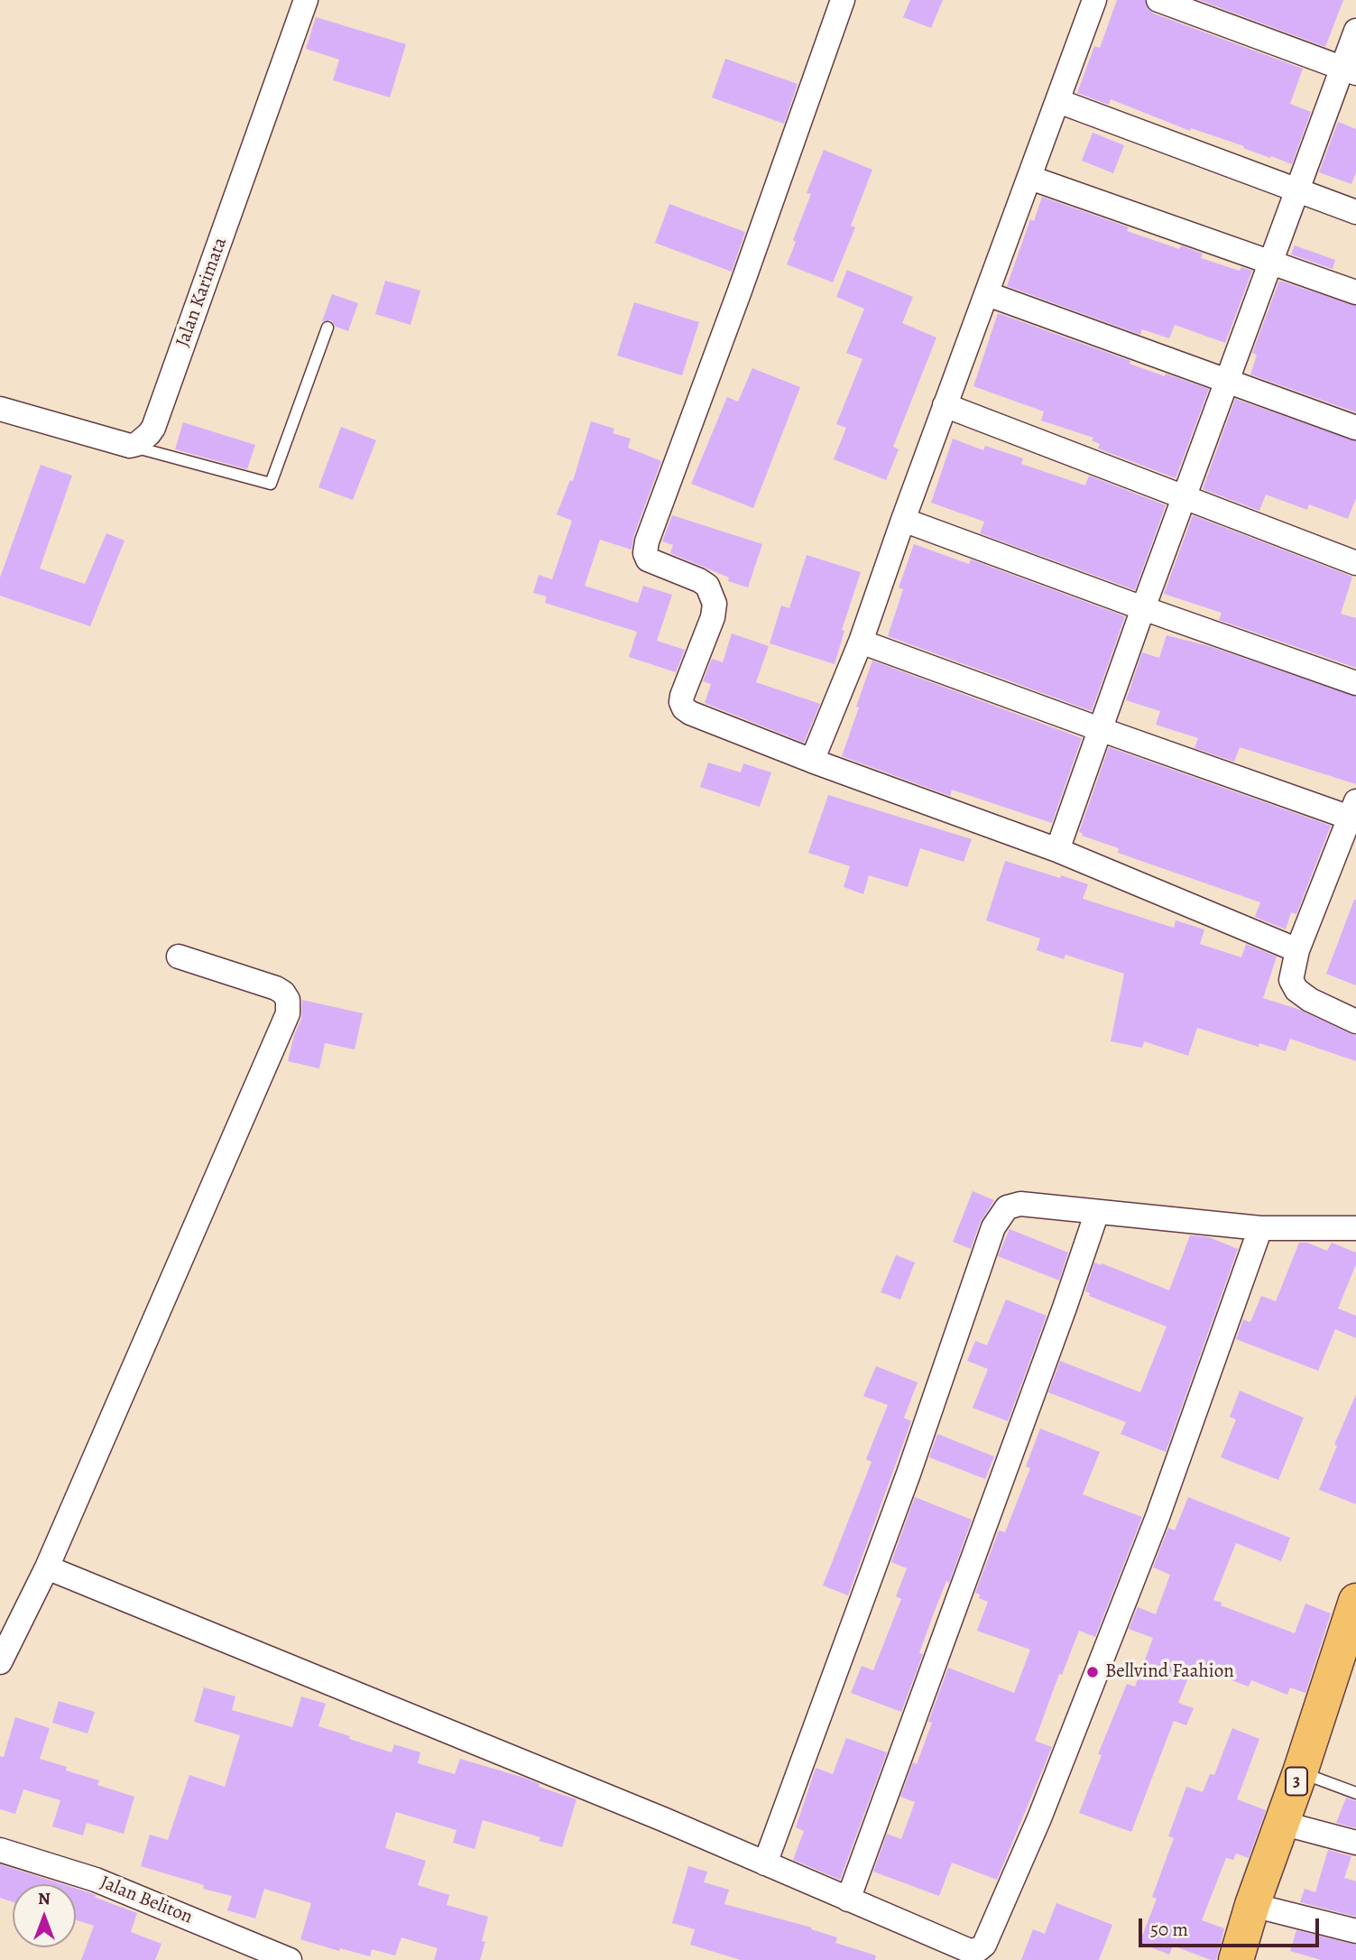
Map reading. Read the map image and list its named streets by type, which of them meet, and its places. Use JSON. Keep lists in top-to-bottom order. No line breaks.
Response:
{"streets":{"highway":["3"],"street":["Jalan Karimata","Jalan Beliton"]},"places":["Bellvind Faahion"],"scale_bar":"50 m","north":"top"}
